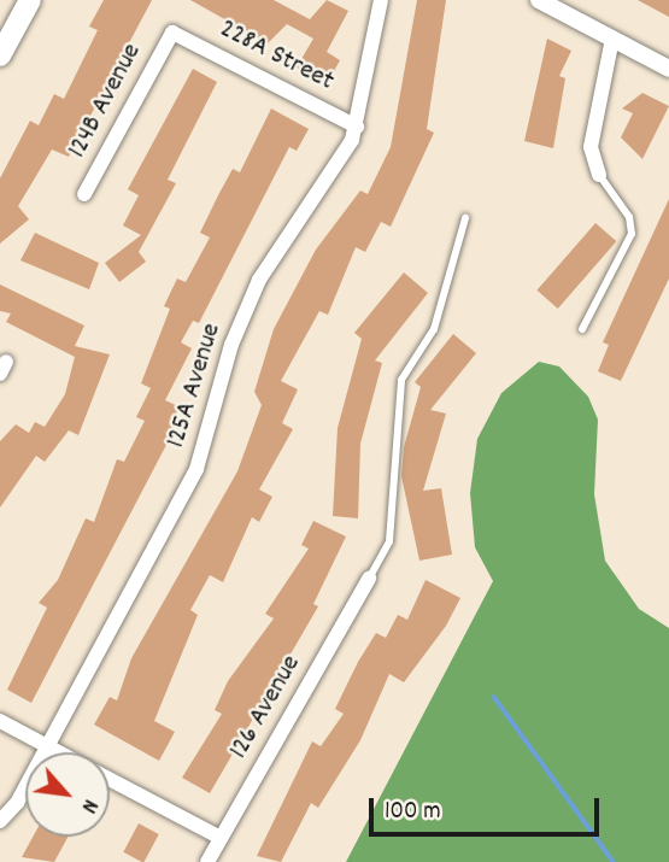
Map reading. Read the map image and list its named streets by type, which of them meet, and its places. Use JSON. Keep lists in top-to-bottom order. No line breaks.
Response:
{"streets":{"street":["228A Street","124B Avenue","125A Avenue","126 Avenue"]},"crossings":[["228A Street","124B Avenue"],["228A Street","125A Avenue"]],"scale_bar":"100 m","north":"bottom right"}
